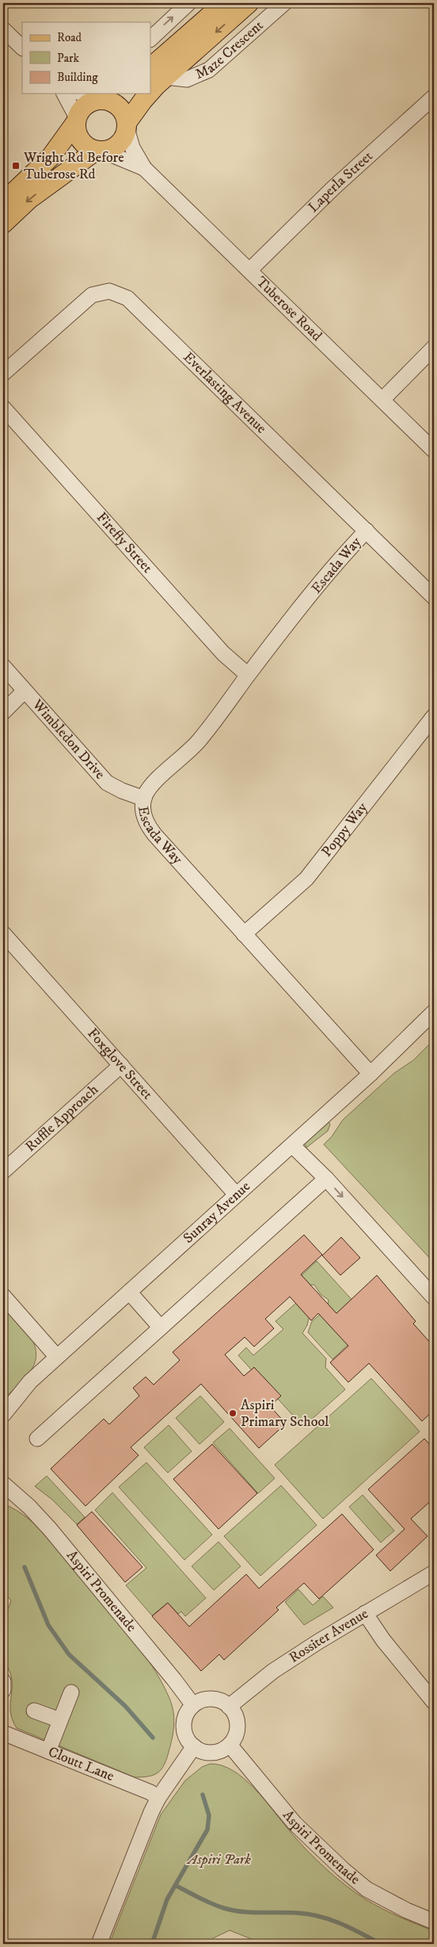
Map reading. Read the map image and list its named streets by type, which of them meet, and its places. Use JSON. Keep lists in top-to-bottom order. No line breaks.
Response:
{"streets":{"street":["Maze Crescent","Laperla Street","Tuberose Road","Everlasting Avenue","Firefly Street","Escada Way","Wimbledon Drive","Poppy Way","Foxglove Street","Ruffle Approach","Sunray Avenue","Aspiri Promenade","Rossiter Avenue","Cloutt Lane"]},"crossings":[["Laperla Street","Tuberose Road"],["Everlasting Avenue","Escada Way"],["Firefly Street","Escada Way"],["Escada Way","Wimbledon Drive"],["Escada Way","Poppy Way"],["Escada Way","Sunray Avenue"],["Foxglove Street","Ruffle Approach"],["Foxglove Street","Sunray Avenue"],["Aspiri Promenade","Rossiter Avenue"]],"parks":["Aspiri Park"],"places":{"transit":["Wright Rd Before Tuberose Rd"],"other":["Aspiri Primary School"]},"legend":["Road","Park","Building"]}
